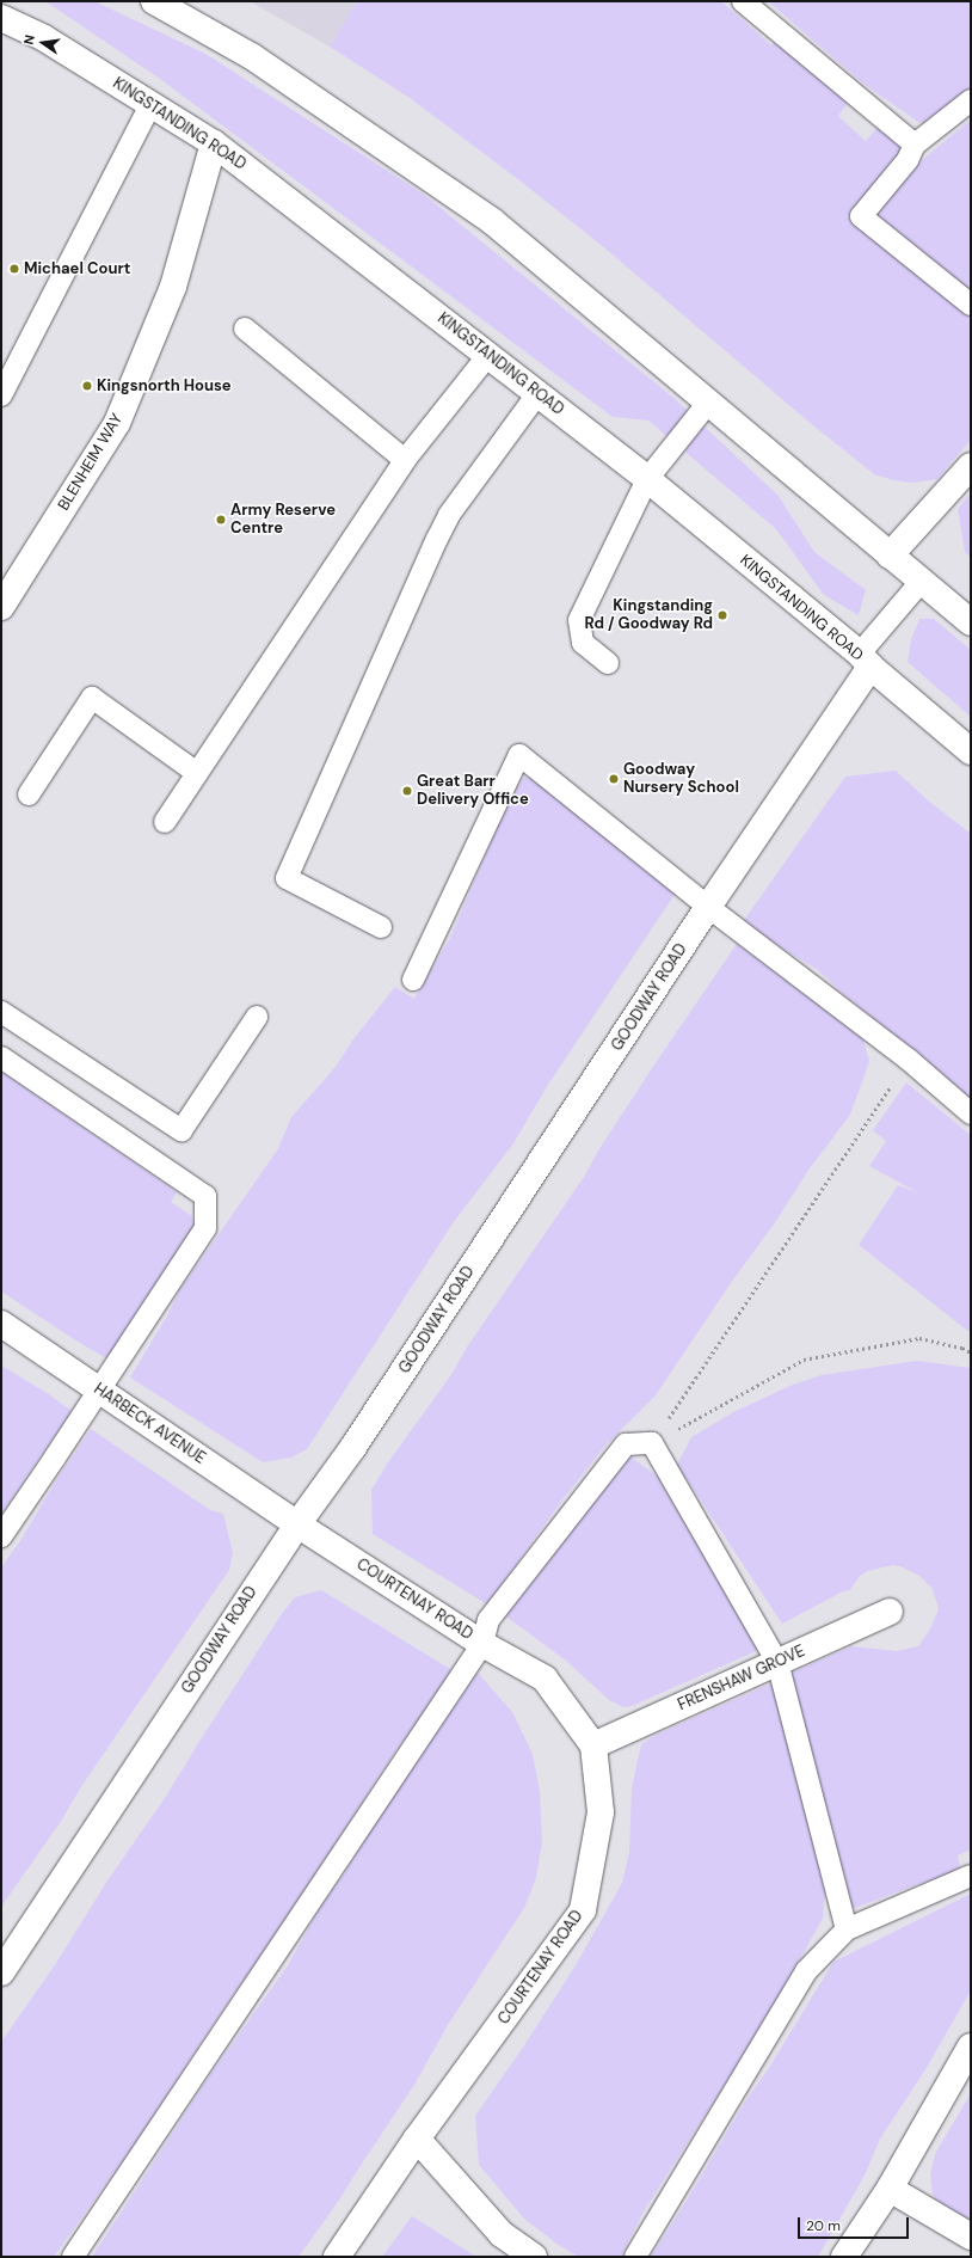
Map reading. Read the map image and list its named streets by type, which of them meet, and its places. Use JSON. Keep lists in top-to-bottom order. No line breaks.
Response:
{"streets":{"street":["KINGSTANDING ROAD","BLENHEIM WAY","GOODWAY ROAD","HARBECK AVENUE","COURTENAY ROAD","FRENSHAW GROVE"]},"crossings":[["KINGSTANDING ROAD","BLENHEIM WAY"],["KINGSTANDING ROAD","GOODWAY ROAD"],["GOODWAY ROAD","HARBECK AVENUE"],["GOODWAY ROAD","COURTENAY ROAD"],["HARBECK AVENUE","COURTENAY ROAD"],["COURTENAY ROAD","FRENSHAW GROVE"]],"places":["Michael Court","Kingsnorth House","Army Reserve Centre","Kingstanding Rd / Goodway Rd","Goodway Nursery School","Great Barr Delivery Office"],"scale_bar":"20 m","north":"left"}
